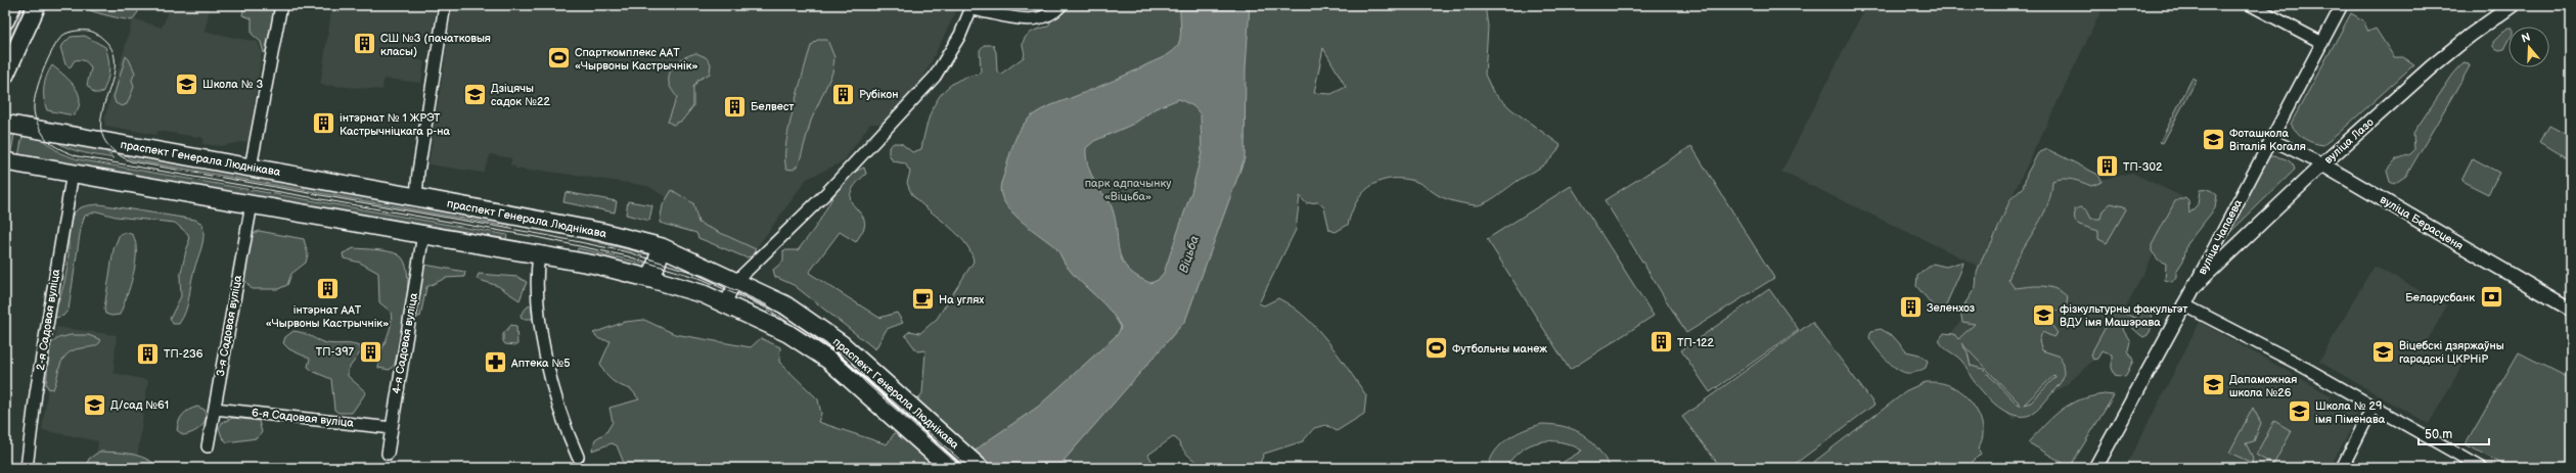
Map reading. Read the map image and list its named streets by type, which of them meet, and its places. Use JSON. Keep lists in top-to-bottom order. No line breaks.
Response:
{"streets":{"main road":["праспект Генерала Люднікава"],"street":["вуліца Лазо","вуліца Берасценя","вуліца Чапаева","2-я Садовая вуліца","3-я Садовая вуліца","4-я Садовая вуліца","6-я Садовая вуліца"]},"crossings":[["вуліца Лазо","вуліца Берасценя"],["вуліца Лазо","вуліца Чапаева"],["праспект Генерала Люднікава","2-я Садовая вуліца"],["праспект Генерала Люднікава","3-я Садовая вуліца"],["праспект Генерала Люднікава","4-я Садовая вуліца"],["вуліца Берасценя","вуліца Чапаева"],["3-я Садовая вуліца","6-я Садовая вуліца"],["4-я Садовая вуліца","6-я Садовая вуліца"]],"water":["Віцьба"],"parks":["парк адпачынку «Віцьба»"],"places":{"building":["СШ №3 (пачатковыя класы)","Рубікон","Белвест","інтэрнат № 1 ЖРЭТ Кастрычніцкага р-на","ТП-302","інтэрнат ААТ «Чырвоны Кастрычнік»","Зеленхоз","ТП-122","ТП-397","ТП-236"],"sports":["Спарткомплекс ААТ «Чырвоны Кастрычнік»","Футбольны манеж"],"school or university":["Школа № 3","Дзіцячы садок №22","Фоташкола Віталія Когаля","фізкультурны факультэт ВДУ імя Машэрава","Віцебскі дзяржаўны гарадскі ЦКРНіР","Дапаможная школа №26","Д/сад №61","Школа № 29 імя Піменава"],"bank":["Беларусбанк"],"cafe":["На углях"],"pharmacy":["Аптека №5"]},"scale_bar":"50 m","north":"top"}
